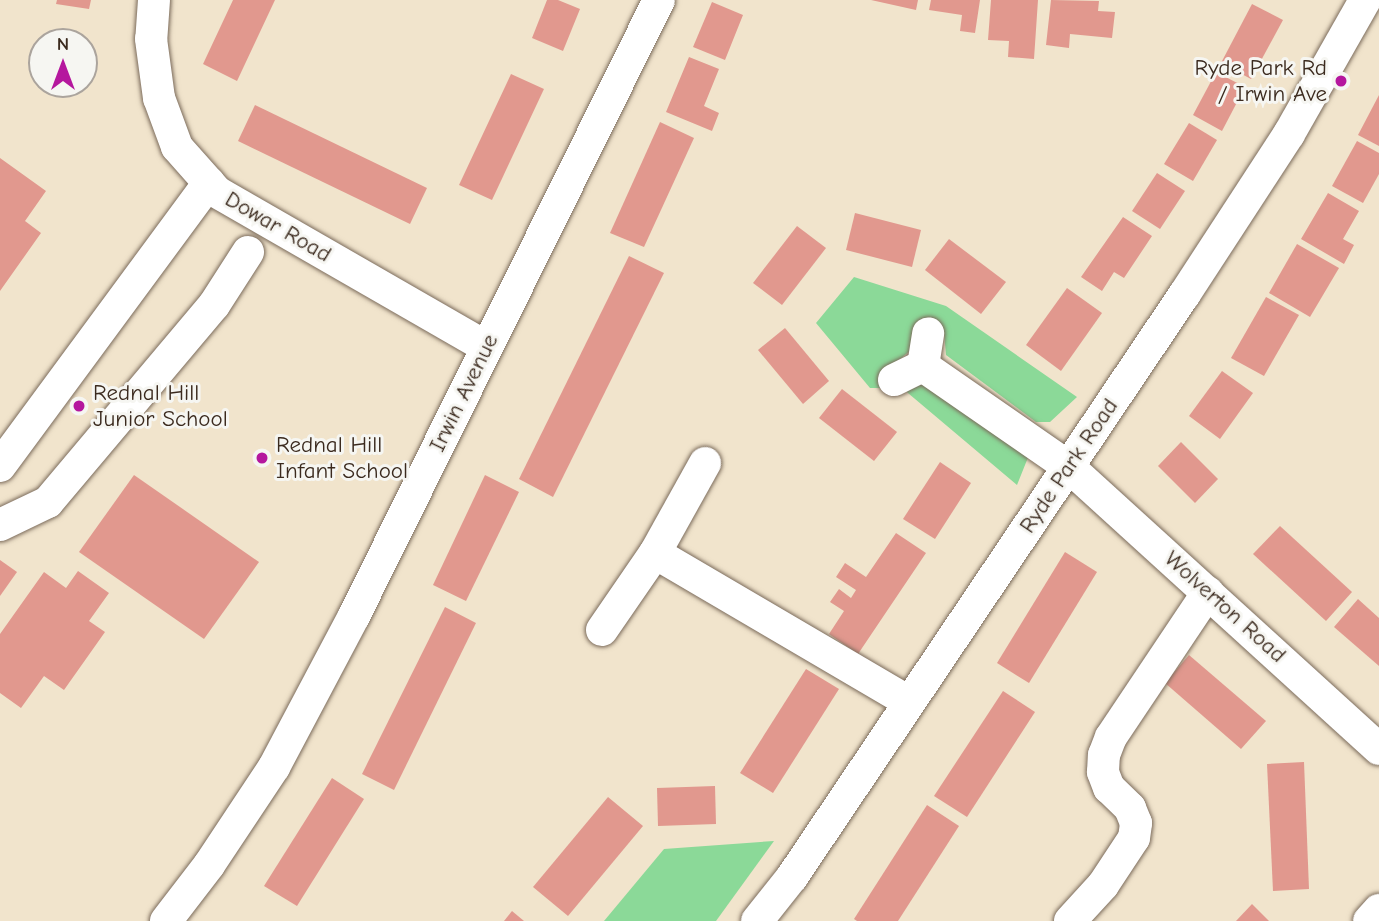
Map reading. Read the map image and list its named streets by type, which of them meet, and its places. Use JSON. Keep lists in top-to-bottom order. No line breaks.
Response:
{"streets":{"street":["Dowar Road","Irwin Avenue","Ryde Park Road","Wolverton Road"]},"crossings":[["Dowar Road","Irwin Avenue"],["Ryde Park Road","Wolverton Road"]],"places":["Ryde Park Rd / Irwin Ave","Rednal Hill Junior School","Rednal Hill Infant School"],"north":"top"}
